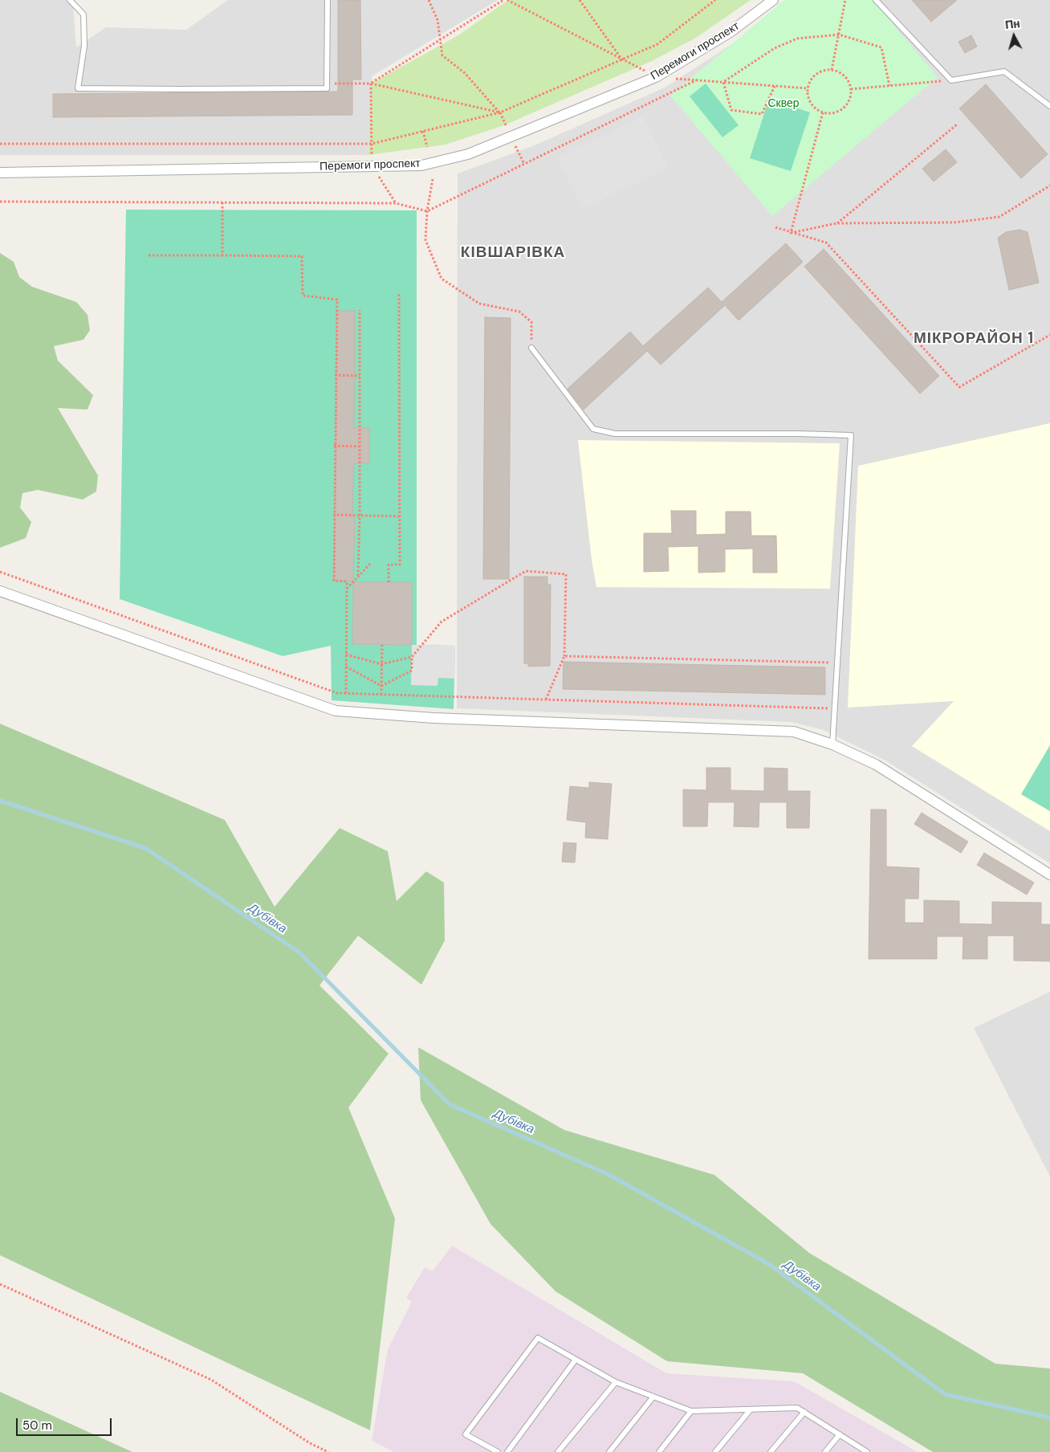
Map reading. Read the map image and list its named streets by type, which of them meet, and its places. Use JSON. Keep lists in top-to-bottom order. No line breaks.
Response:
{"streets":{"street":["Перемоги проспект"]},"districts":["КІВШАРІВКА","МІКРОРАЙОН 1"],"water":["Дубівка"],"parks":["Сквер"],"scale_bar":"50 m","north":"top"}
